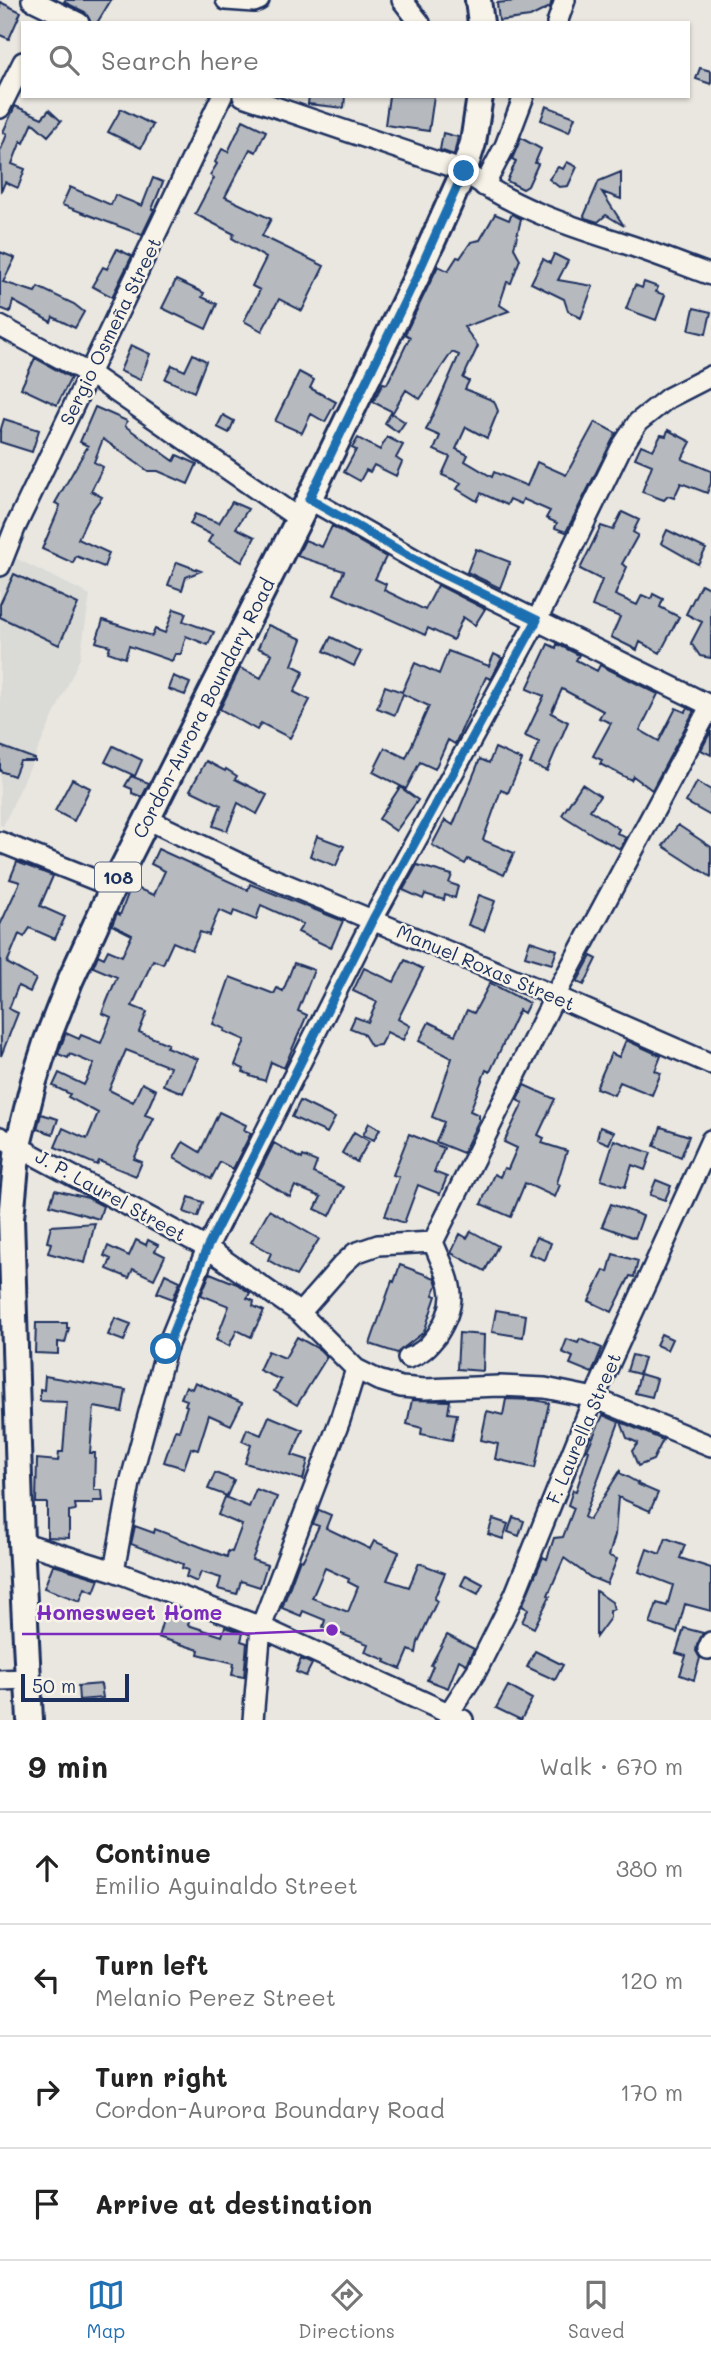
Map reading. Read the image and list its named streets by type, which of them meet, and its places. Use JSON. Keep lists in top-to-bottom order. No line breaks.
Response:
{"streets":{"main road":["Cordon-Aurora Boundary Road","108"],"street":["Sergio Osmeña Street","Manuel Roxas Street","J. P. Laurel Street","F. Laurella Street"]},"crossings":[["Cordon-Aurora Boundary Road","Manuel Roxas Street"],["Cordon-Aurora Boundary Road","J. P. Laurel Street"],["J. P. Laurel Street","F. Laurella Street"]],"places":["Homesweet Home"],"scale_bar":"50 m","page":{"search":"Search here","scale":"50 m","heading":["9 min","Walk · 670 m"],"list":[["Continue","Emilio Aguinaldo Street","380 m"],["Turn left","Melanio Perez Street","120 m"],["Turn right","Cordon-Aurora Boundary Road","170 m"],"Arrive at destination"],"nav":["Map","Directions","Saved"]}}
